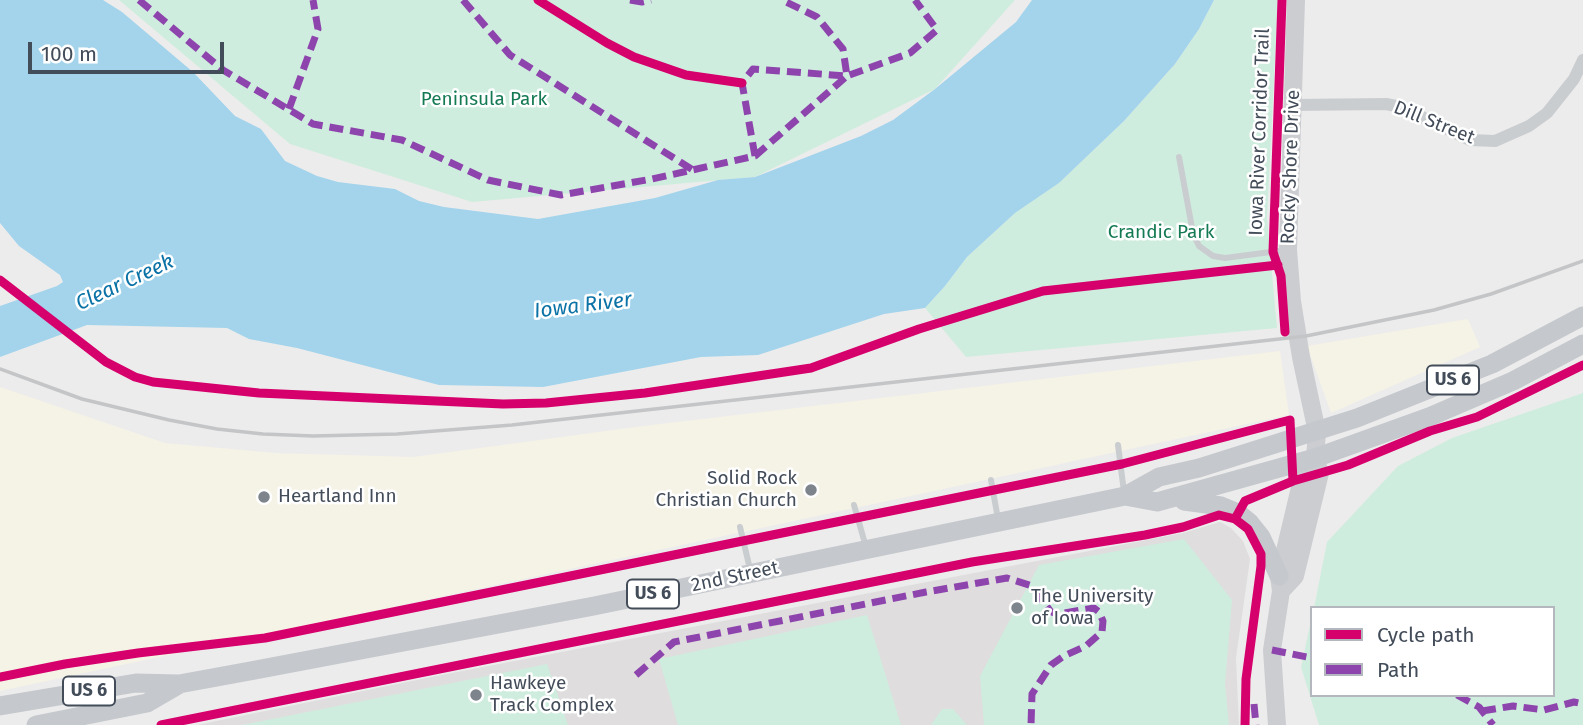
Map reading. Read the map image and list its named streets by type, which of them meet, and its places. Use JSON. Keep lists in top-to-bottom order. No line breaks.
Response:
{"streets":{"main road":["US 6","2nd Street"],"street":["Dill Street","Rocky Shore Drive"],"cycle path":["Iowa River Corridor Trail"]},"crossings":[["Dill Street","Rocky Shore Drive"],["Rocky Shore Drive","US 6"],["US 6","2nd Street"]],"water":["Clear Creek","Iowa River"],"parks":["Peninsula Park","Crandic Park"],"places":["Solid Rock Christian Church","Heartland Inn","The University of Iowa","Hawkeye Track Complex"],"legend":["Cycle path","Path"],"scale_bar":"100 m"}
